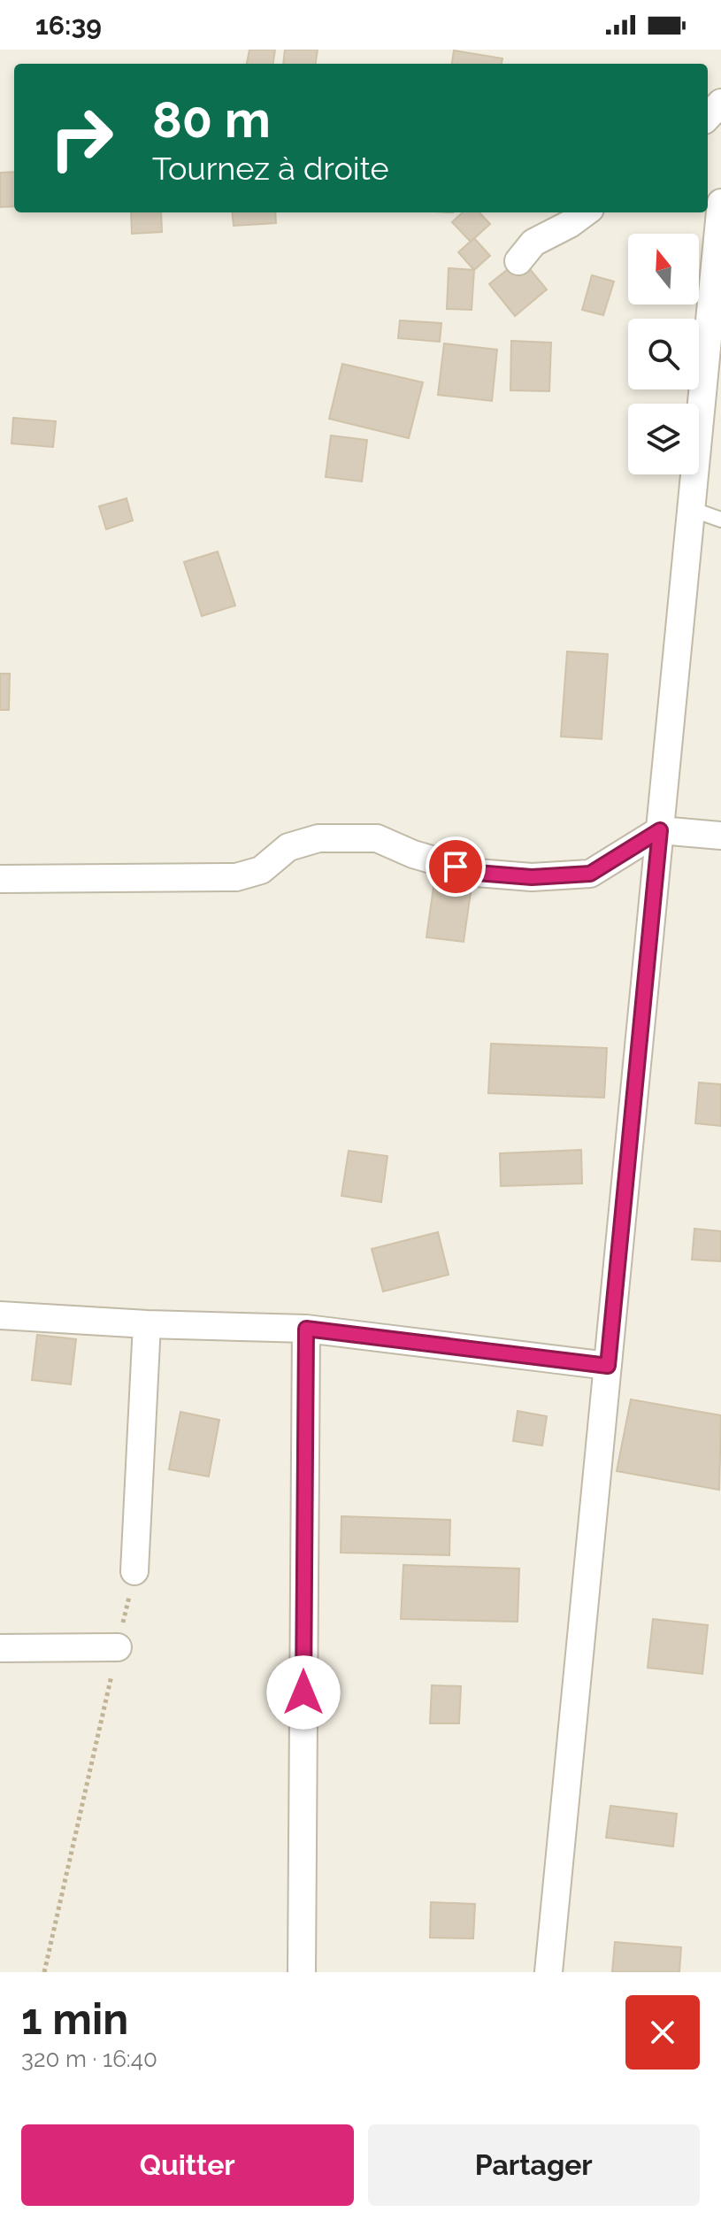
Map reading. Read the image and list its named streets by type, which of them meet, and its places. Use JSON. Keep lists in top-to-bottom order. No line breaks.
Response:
{"north":"top","page":{"status":"16:39","turn":["80 m","Tournez à droite"],"heading":["1 min","320 m · 16:40"],"buttons":["Quitter","Partager"]}}
